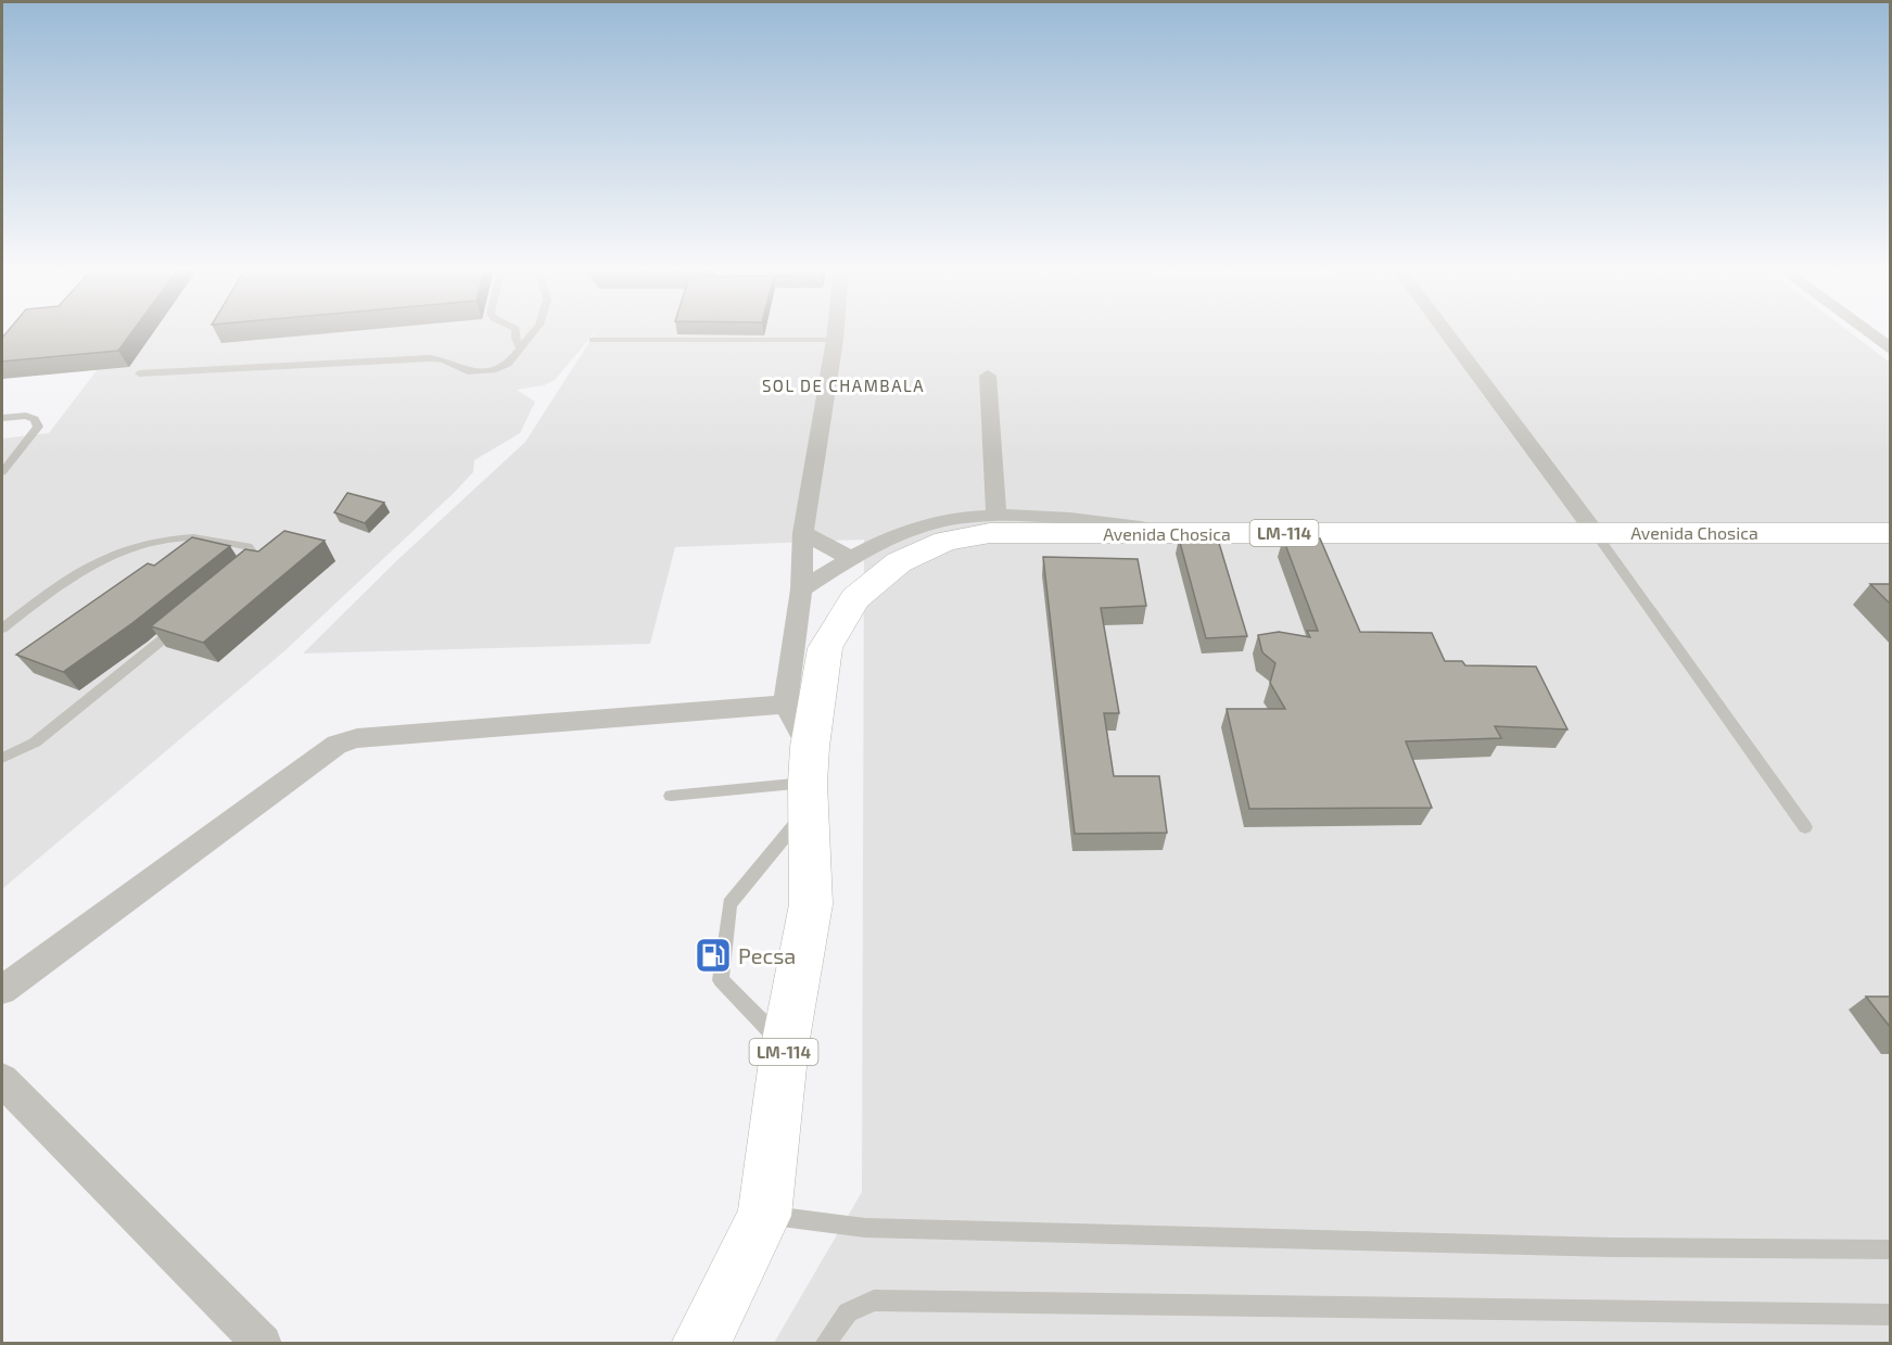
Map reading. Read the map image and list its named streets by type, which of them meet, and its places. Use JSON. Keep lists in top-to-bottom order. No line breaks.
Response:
{"streets":{"main road":["Avenida Chosica","LM-114"]},"crossings":[["Avenida Chosica","LM-114"]],"districts":["SOL DE CHAMBALA"],"places":{"fuel station":["Pecsa"]}}
